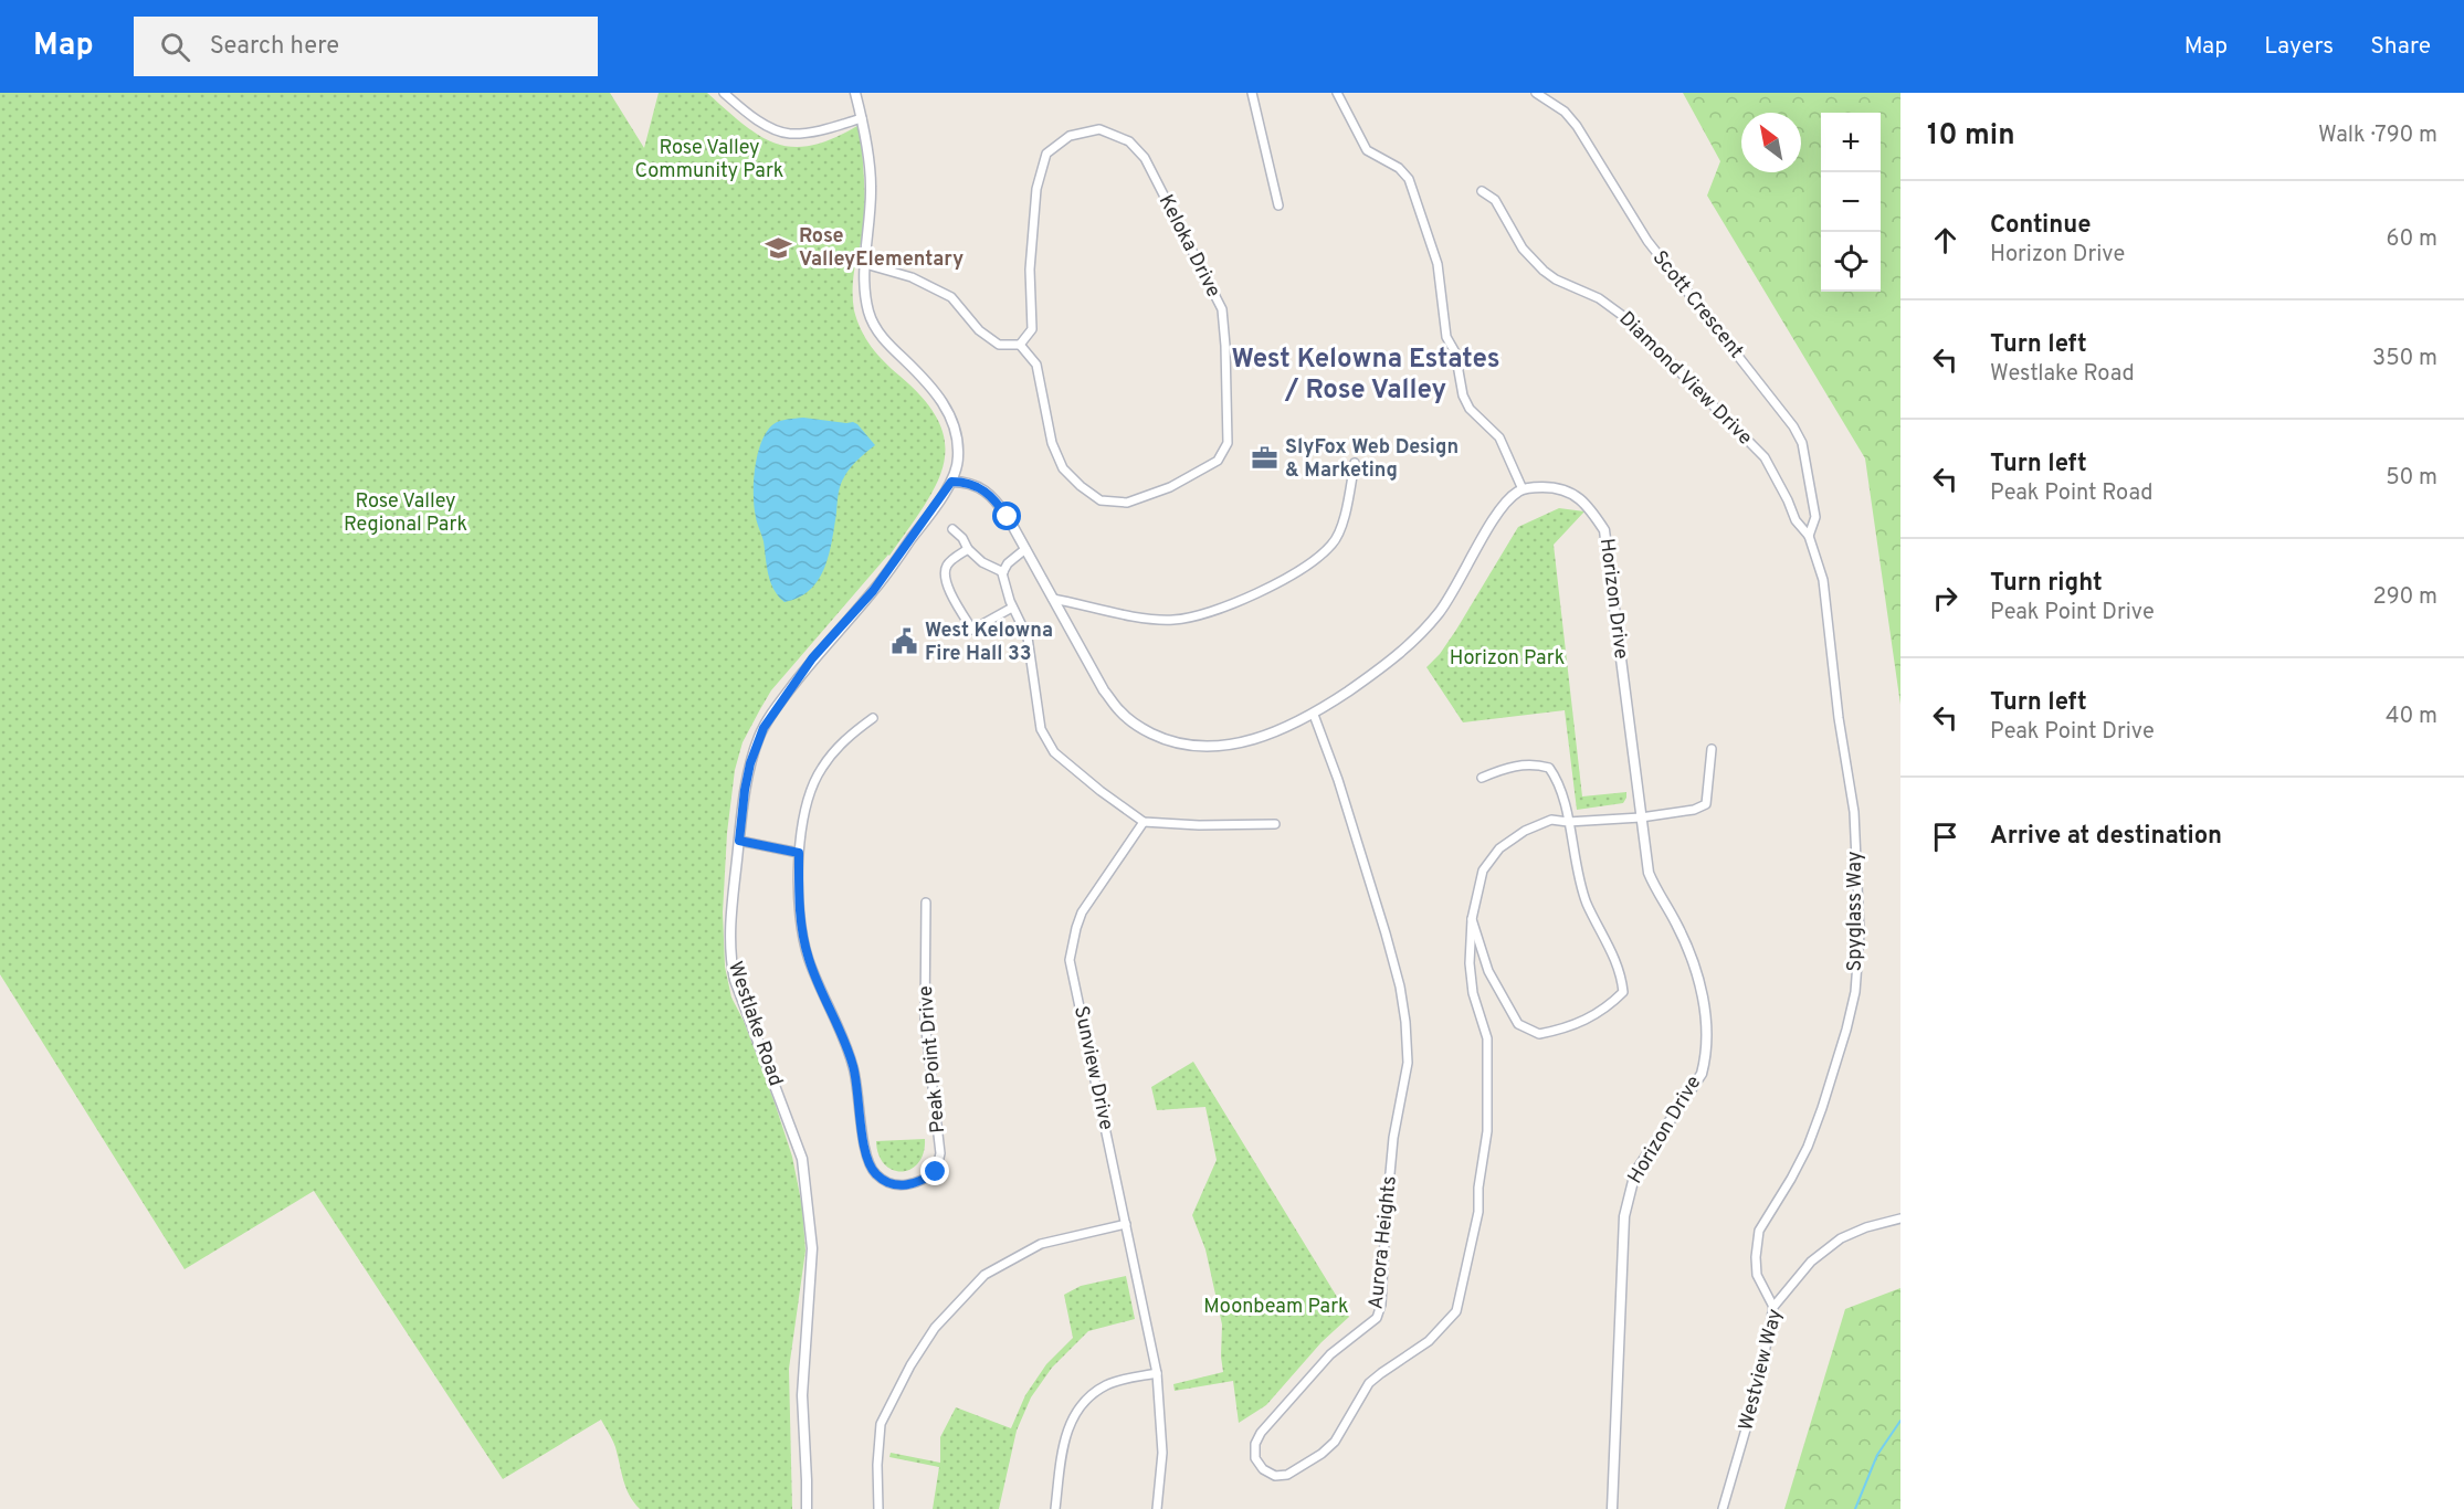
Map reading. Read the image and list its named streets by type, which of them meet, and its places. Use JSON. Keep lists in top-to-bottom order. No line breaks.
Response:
{"streets":{"street":["Keloka Drive","Scott Crescent","Diamond View Drive","Horizon Drive","Spyglass Way","Westlake Road","Peak Point Drive","Sunview Drive","Aurora Heights","Westview Way"]},"crossings":[["Scott Crescent","Diamond View Drive"],["Scott Crescent","Spyglass Way"],["Diamond View Drive","Spyglass Way"],["Spyglass Way","Westview Way"]],"districts":["West Kelowna Estates / Rose Valley"],"parks":["Rose Valley Community Park","Rose Valley Regional Park","Horizon Park","Moonbeam Park"],"places":{"school or university":["Rose ValleyElementary"],"office":["SlyFox Web Design & Marketing"],"public building":["West Kelowna Fire Hall 33"]},"north":"top left","page":{"header":"Map","search":"Search here","nav":["Map","Layers","Share"],"heading":["10 min","Walk · 790 m"],"map_buttons":["+","−"],"list":[["Continue","Horizon Drive","60 m"],["Turn left","Westlake Road","350 m"],["Turn left","Peak Point Road","50 m"],["Turn right","Peak Point Drive","290 m"],["Turn left","Peak Point Drive","40 m"],"Arrive at destination"]}}
